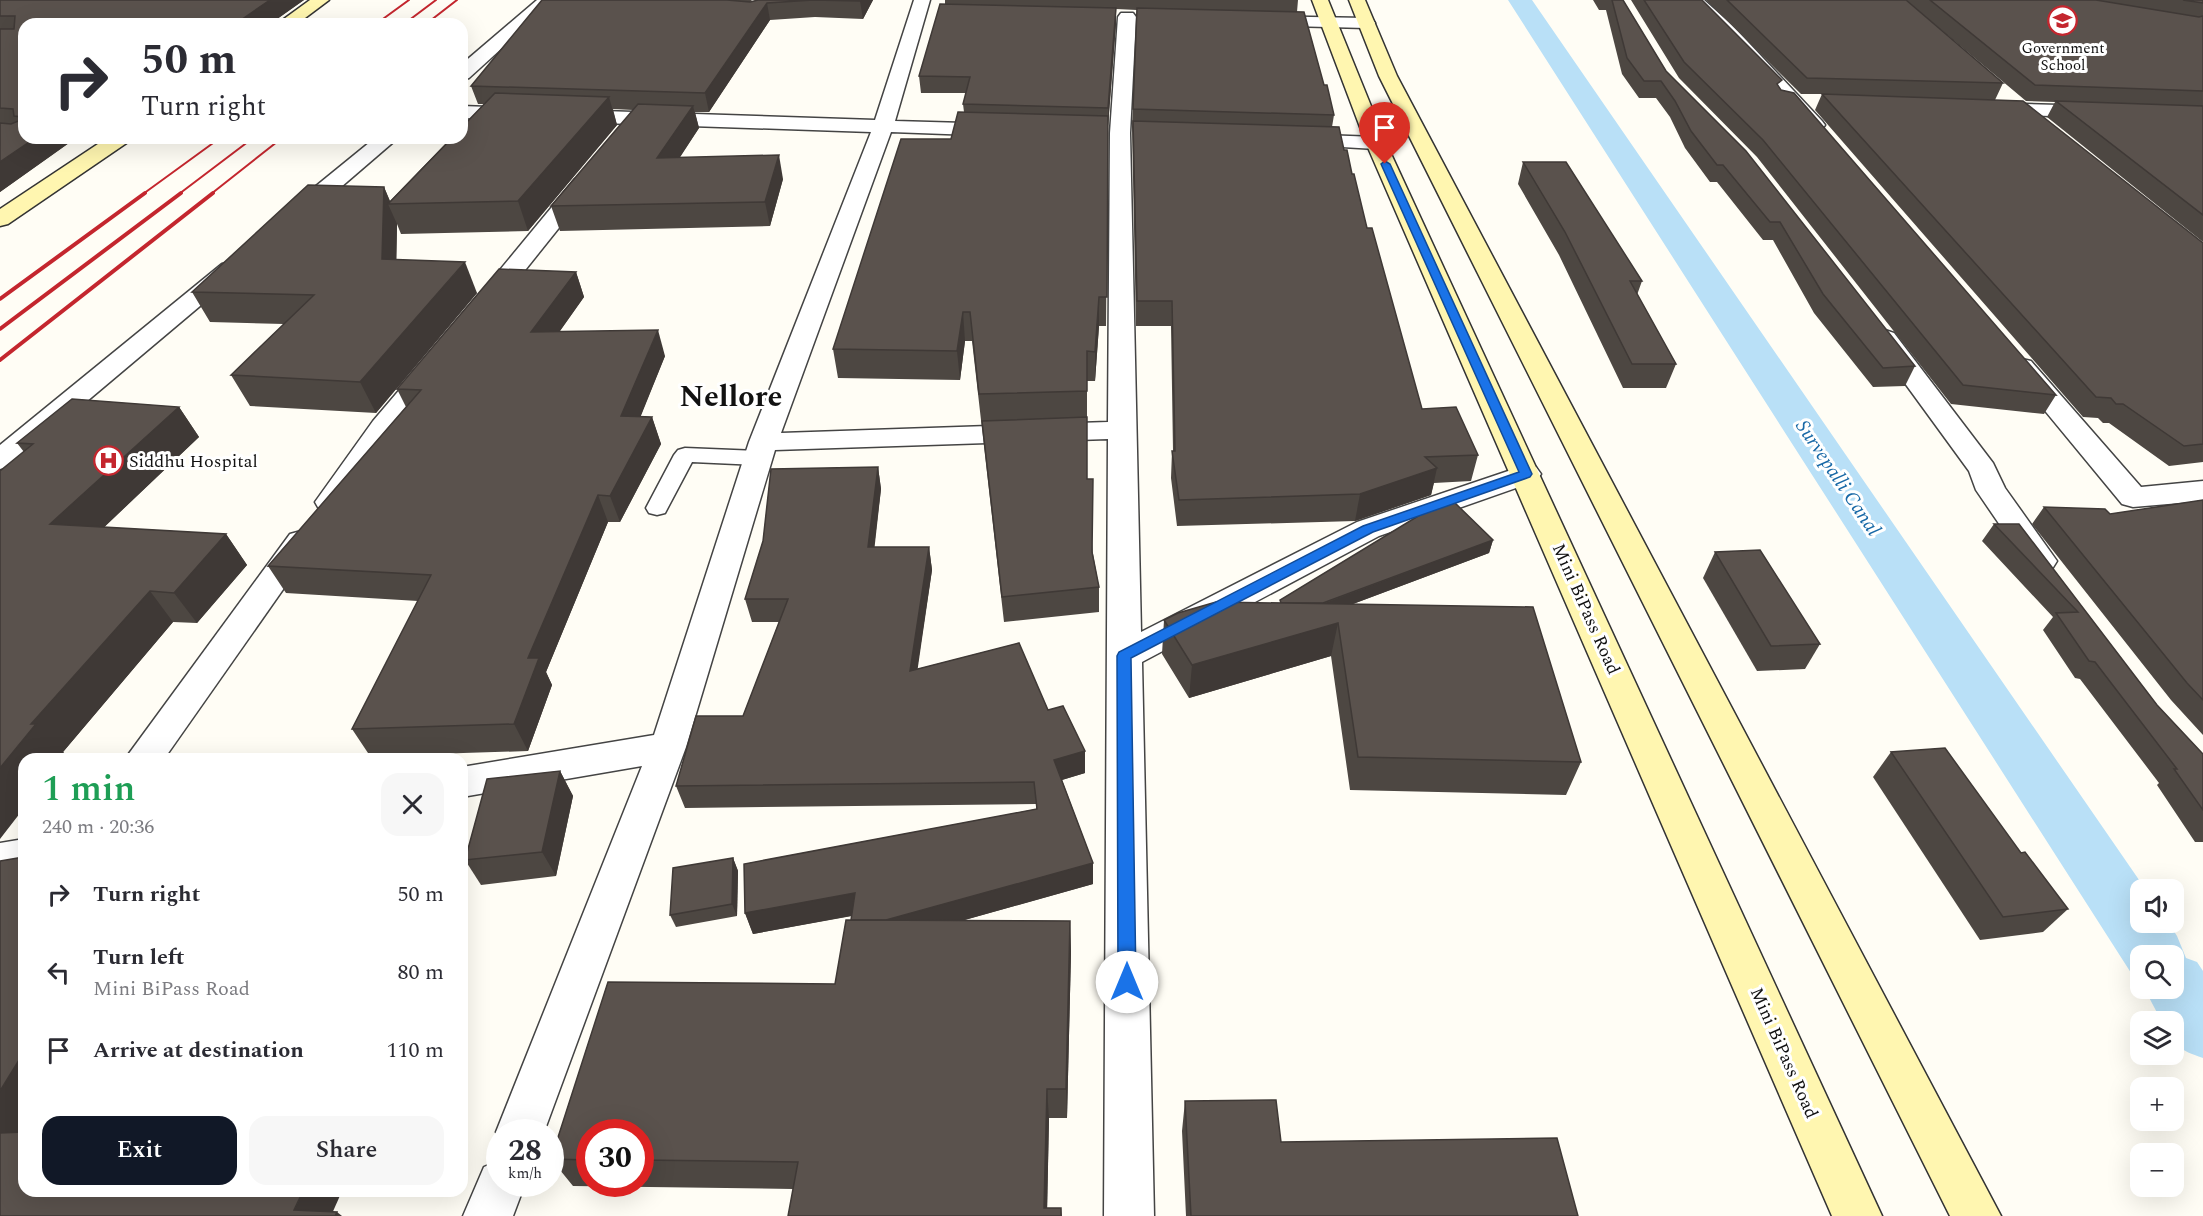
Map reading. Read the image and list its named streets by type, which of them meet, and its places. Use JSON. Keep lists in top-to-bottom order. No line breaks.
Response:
{"streets":{"main road":["Mini BiPass Road"]},"districts":["Nellore"],"water":["Survepalli Canal"],"places":{"school or university":["Government School"],"hospital":["Siddhu Hospital"]},"page":{"turn":["50 m","Turn right"],"heading":["1 min","240 m · 20:36"],"list":[{"name":"Turn right","value":"50 m"},{"name":"Turn left","note":"Mini BiPass Road","value":"80 m"},{"name":"Arrive at destination","value":"110 m"}],"map_buttons":["+","−"],"buttons":["Exit","Share"],"speed":"28 km/h","limit":"30"}}
